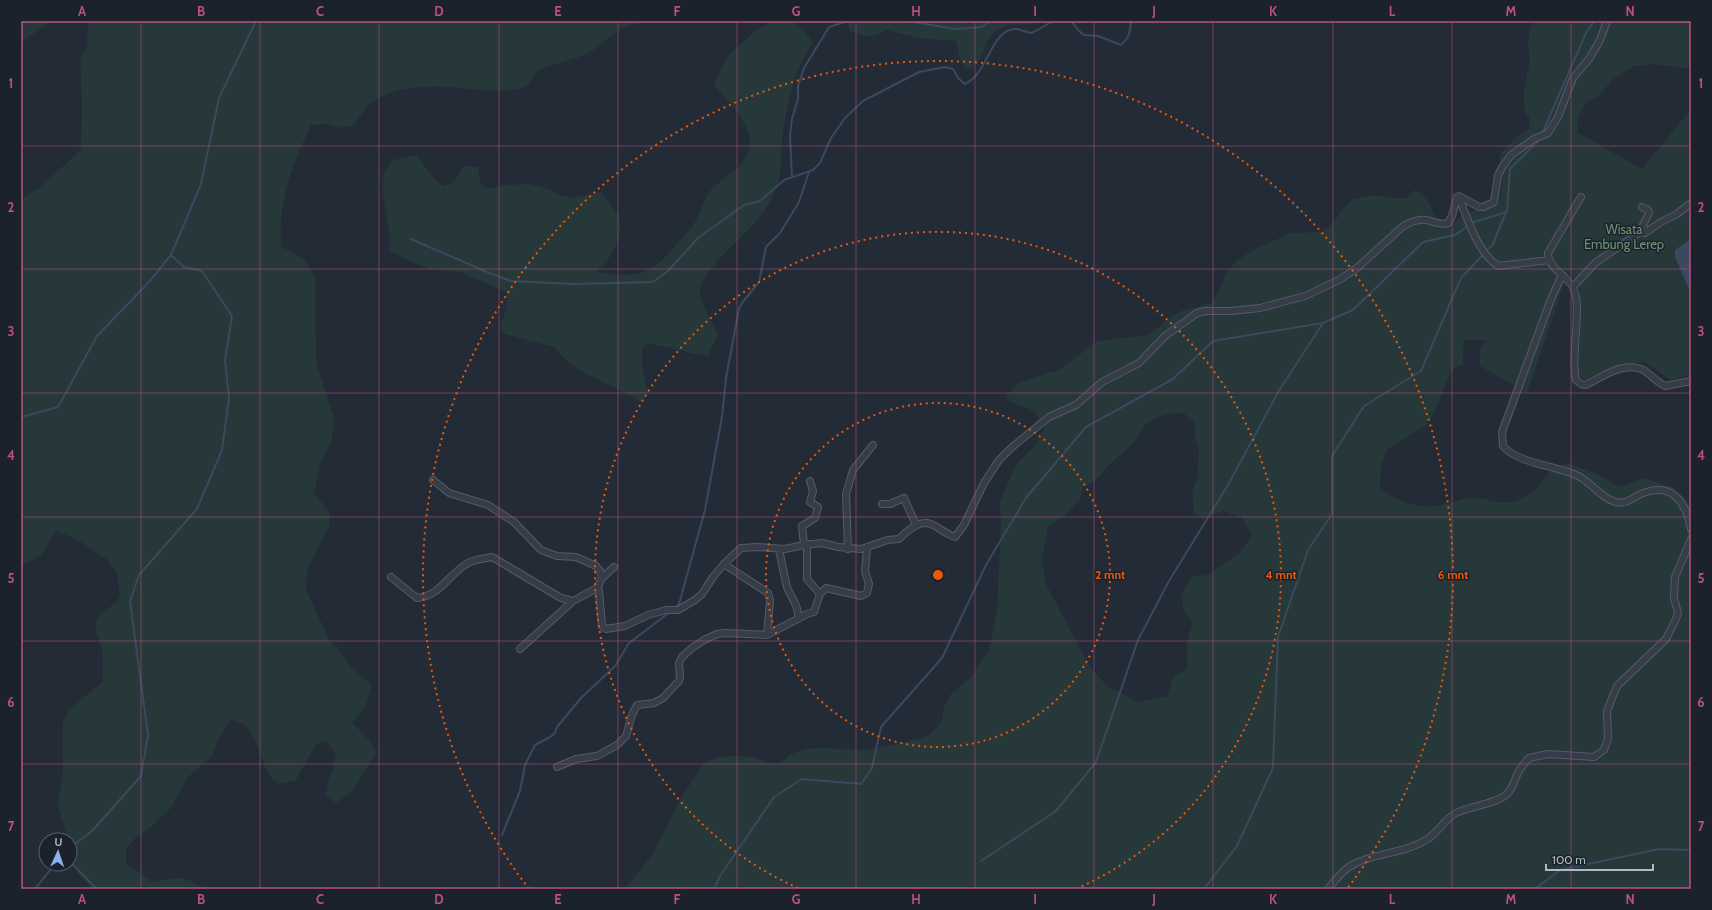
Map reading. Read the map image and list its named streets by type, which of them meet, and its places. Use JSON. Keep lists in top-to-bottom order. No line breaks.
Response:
{"parks":["Wisata Embung Lerep"],"scale_bar":"100 m","north":"top","grid":{"columns":["A","B","C","D","E","F","G","H","I","J","K","L","M","N"],"rows":["1","2","3","4","5","6","7"]},"rings":["2 mnt","4 mnt","6 mnt"]}
